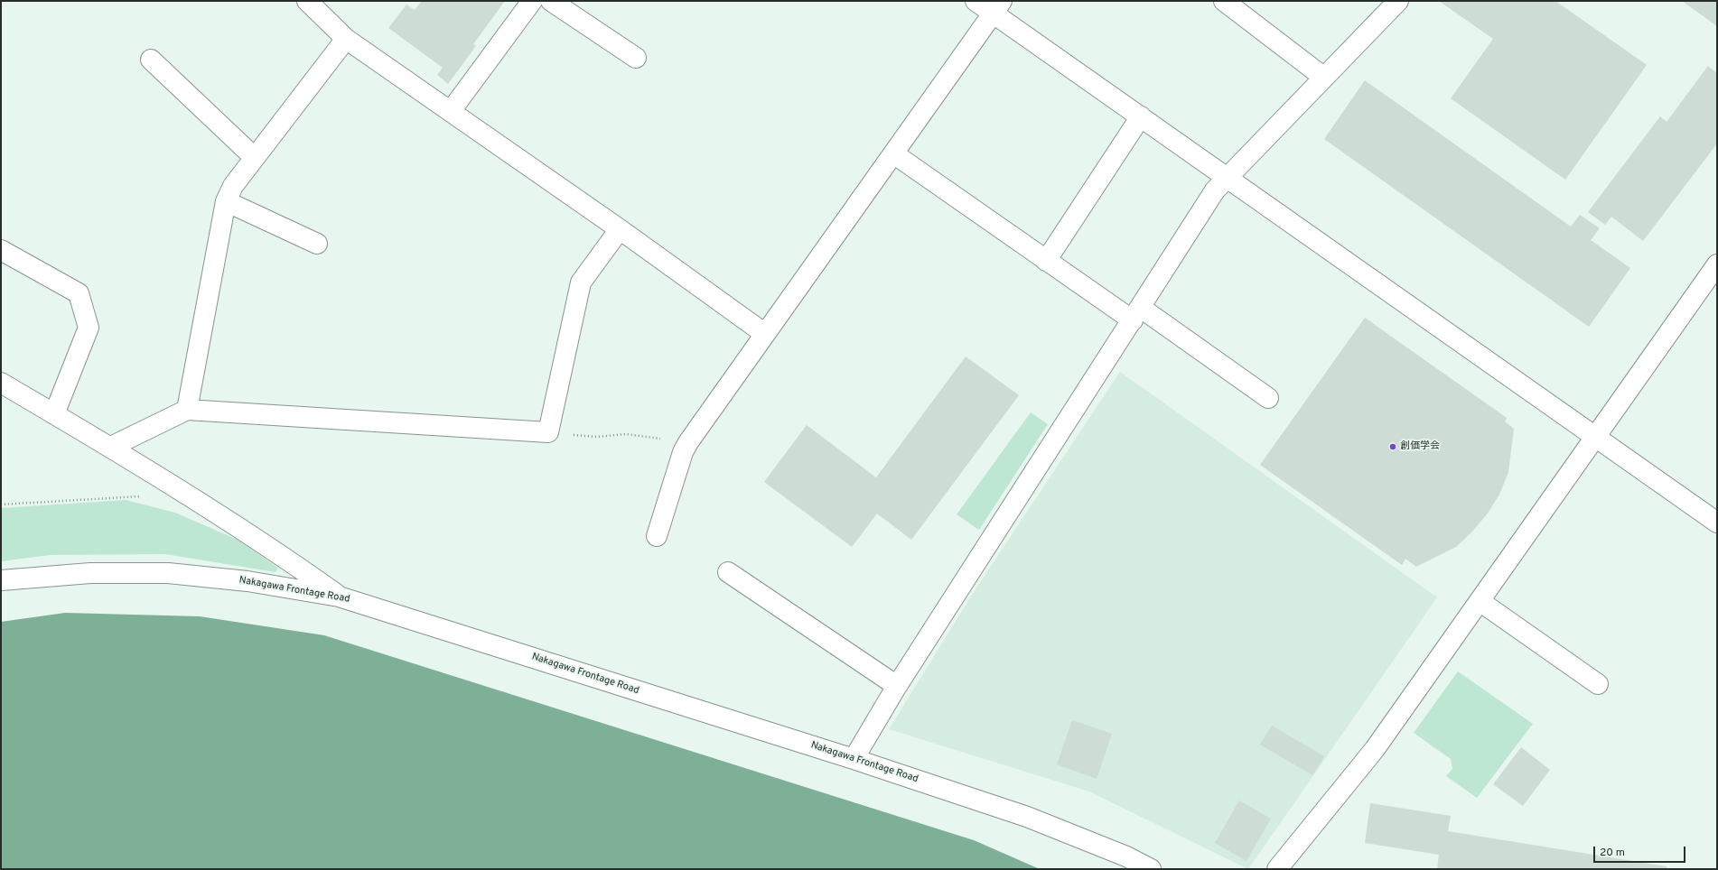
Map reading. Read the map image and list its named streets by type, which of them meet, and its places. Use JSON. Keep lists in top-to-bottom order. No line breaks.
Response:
{"streets":{"street":["Nakagawa Frontage Road"]},"places":["創価学会"],"scale_bar":"20 m"}
